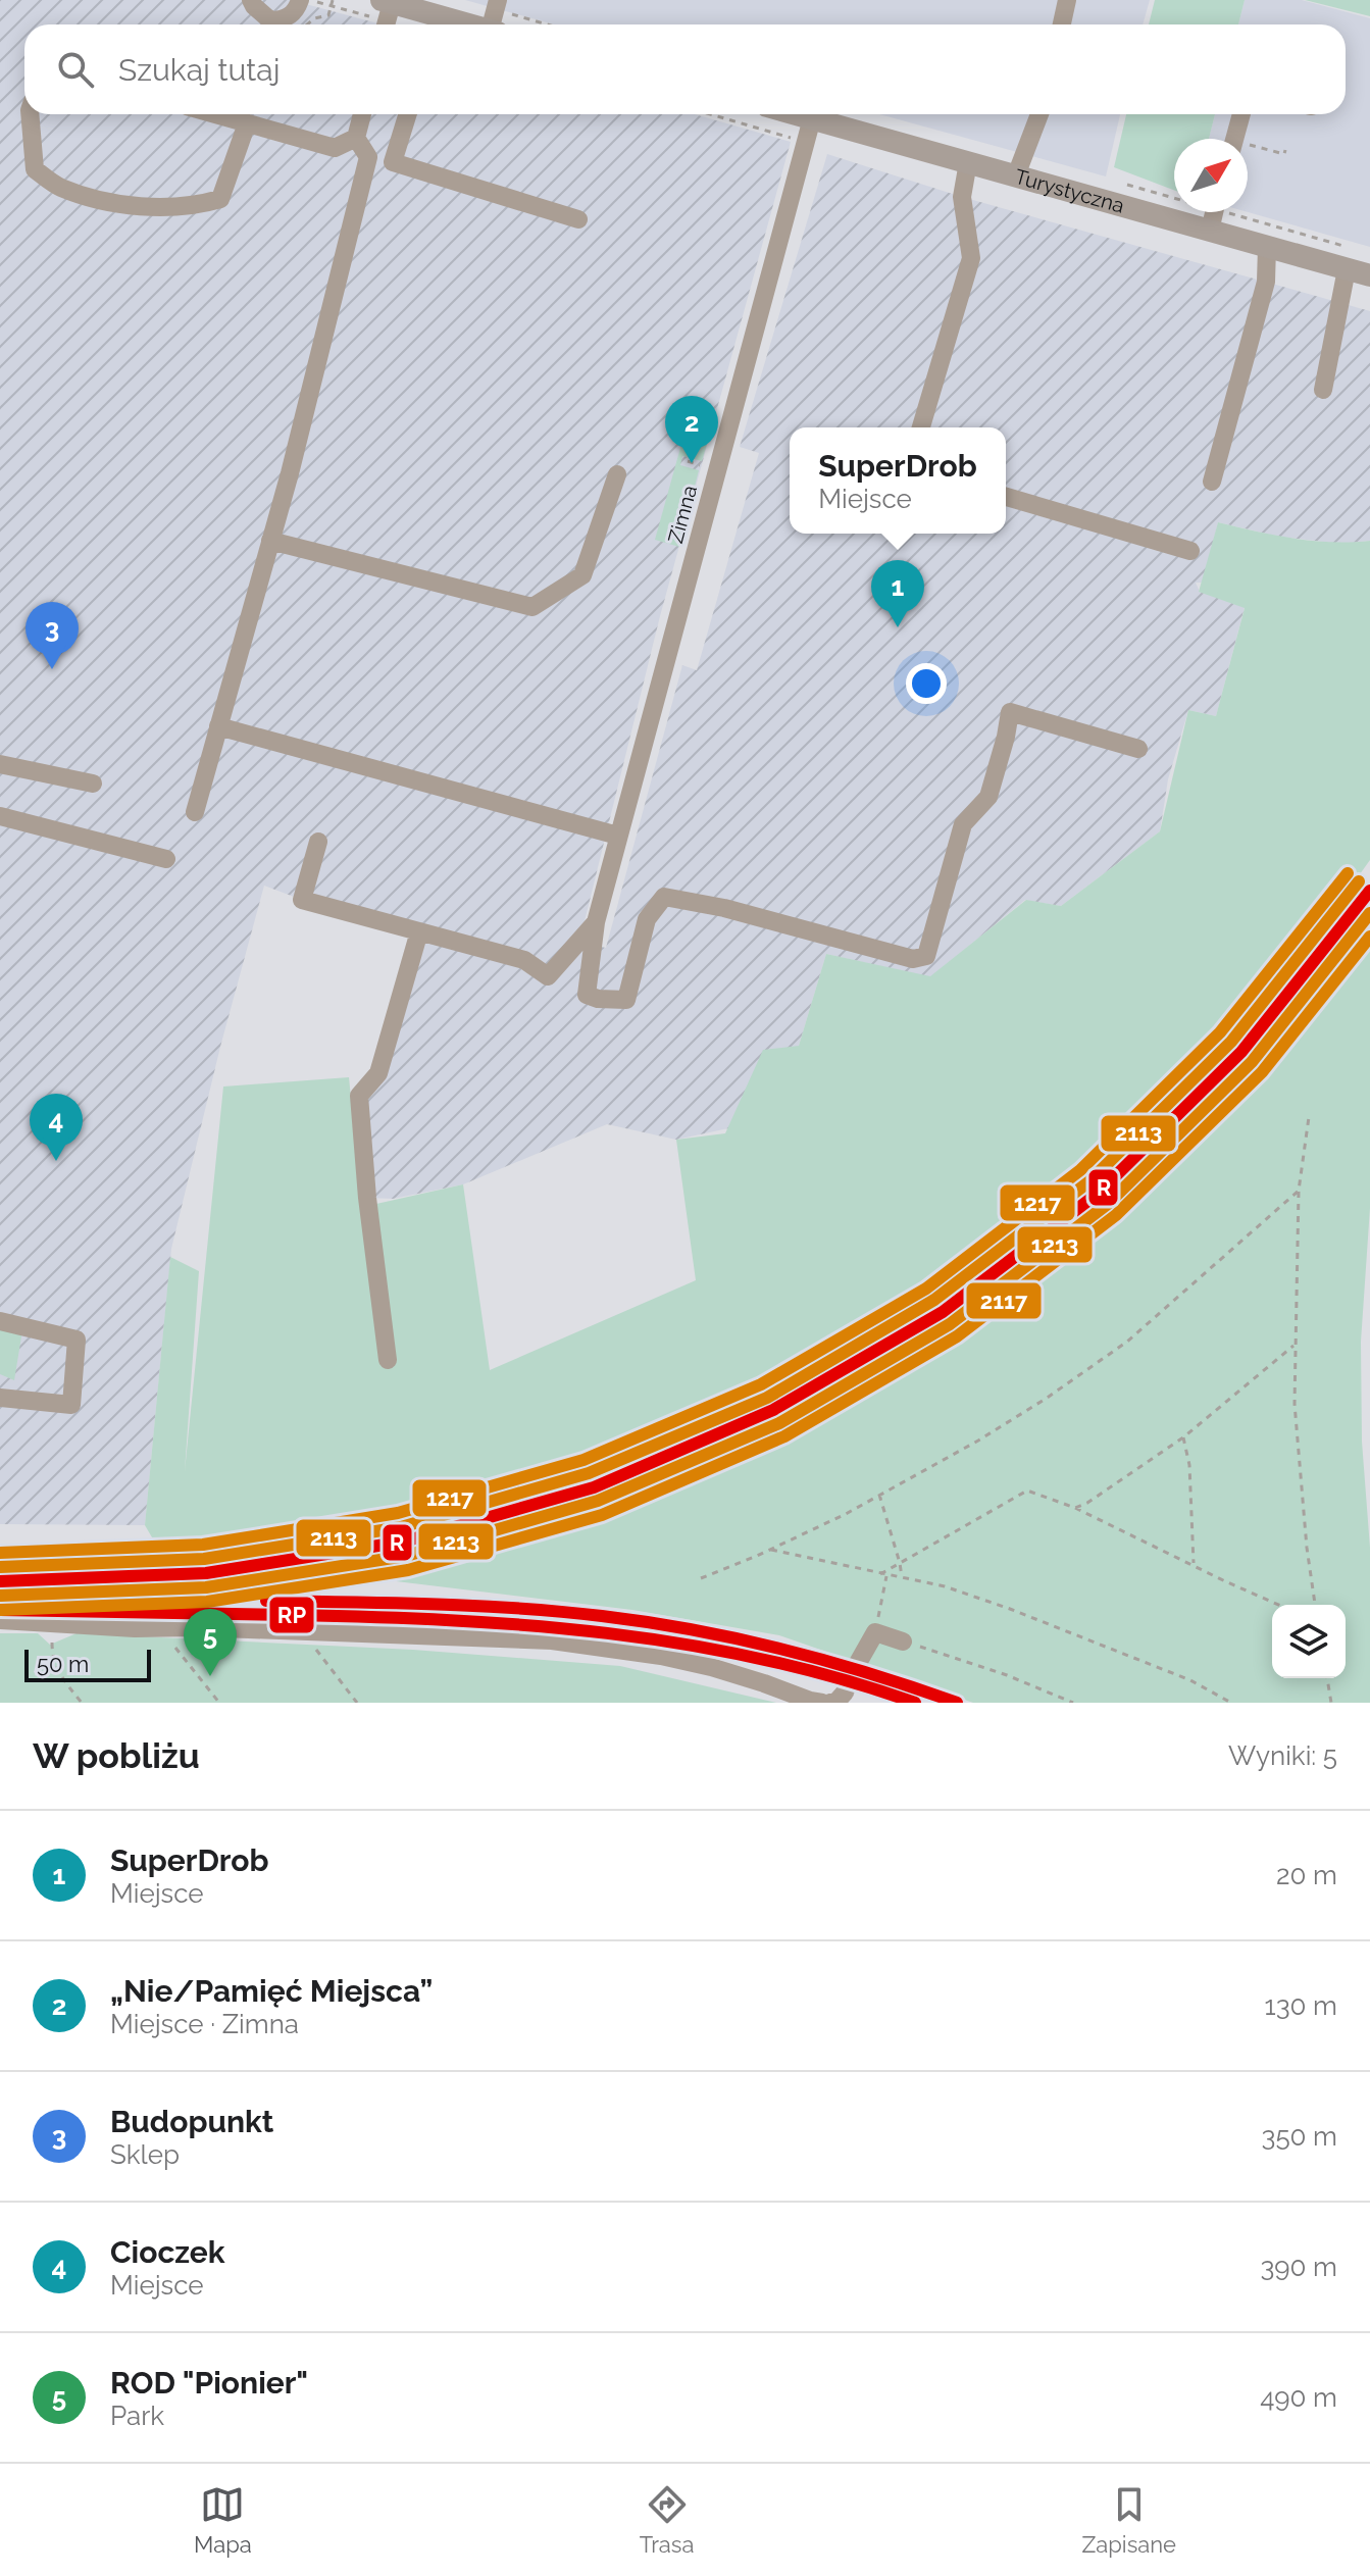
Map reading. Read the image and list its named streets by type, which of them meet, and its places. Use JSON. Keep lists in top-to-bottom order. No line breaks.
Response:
{"streets":{"main road":["Turystyczna"],"street":["Zimna"]},"crossings":[["Turystyczna","Zimna"]],"lines":["transit line 1217","transit line 2113","transit line R","transit line 1213","transit line 2117","transit line RP"],"scale_bar":"50 m","north":"top right","page":{"search":"Szukaj tutaj","pins":["2","1","3","4","5"],"popup":["SuperDrob","Miejsce"],"scale":"50 m","heading":["W pobliżu","Wyniki: 5"],"list":[{"mark":"1","name":"SuperDrob","note":"Miejsce","value":"20 m"},{"mark":"2","name":"„Nie/Pamięć Miejsca”","note":"Miejsce · Zimna","value":"130 m"},{"mark":"3","name":"Budopunkt","note":"Sklep","value":"350 m"},{"mark":"4","name":"Cioczek","note":"Miejsce","value":"390 m"},{"mark":"5","name":"ROD \"Pionier\"","note":"Park","value":"490 m"}],"nav":["Mapa","Trasa","Zapisane"]}}
